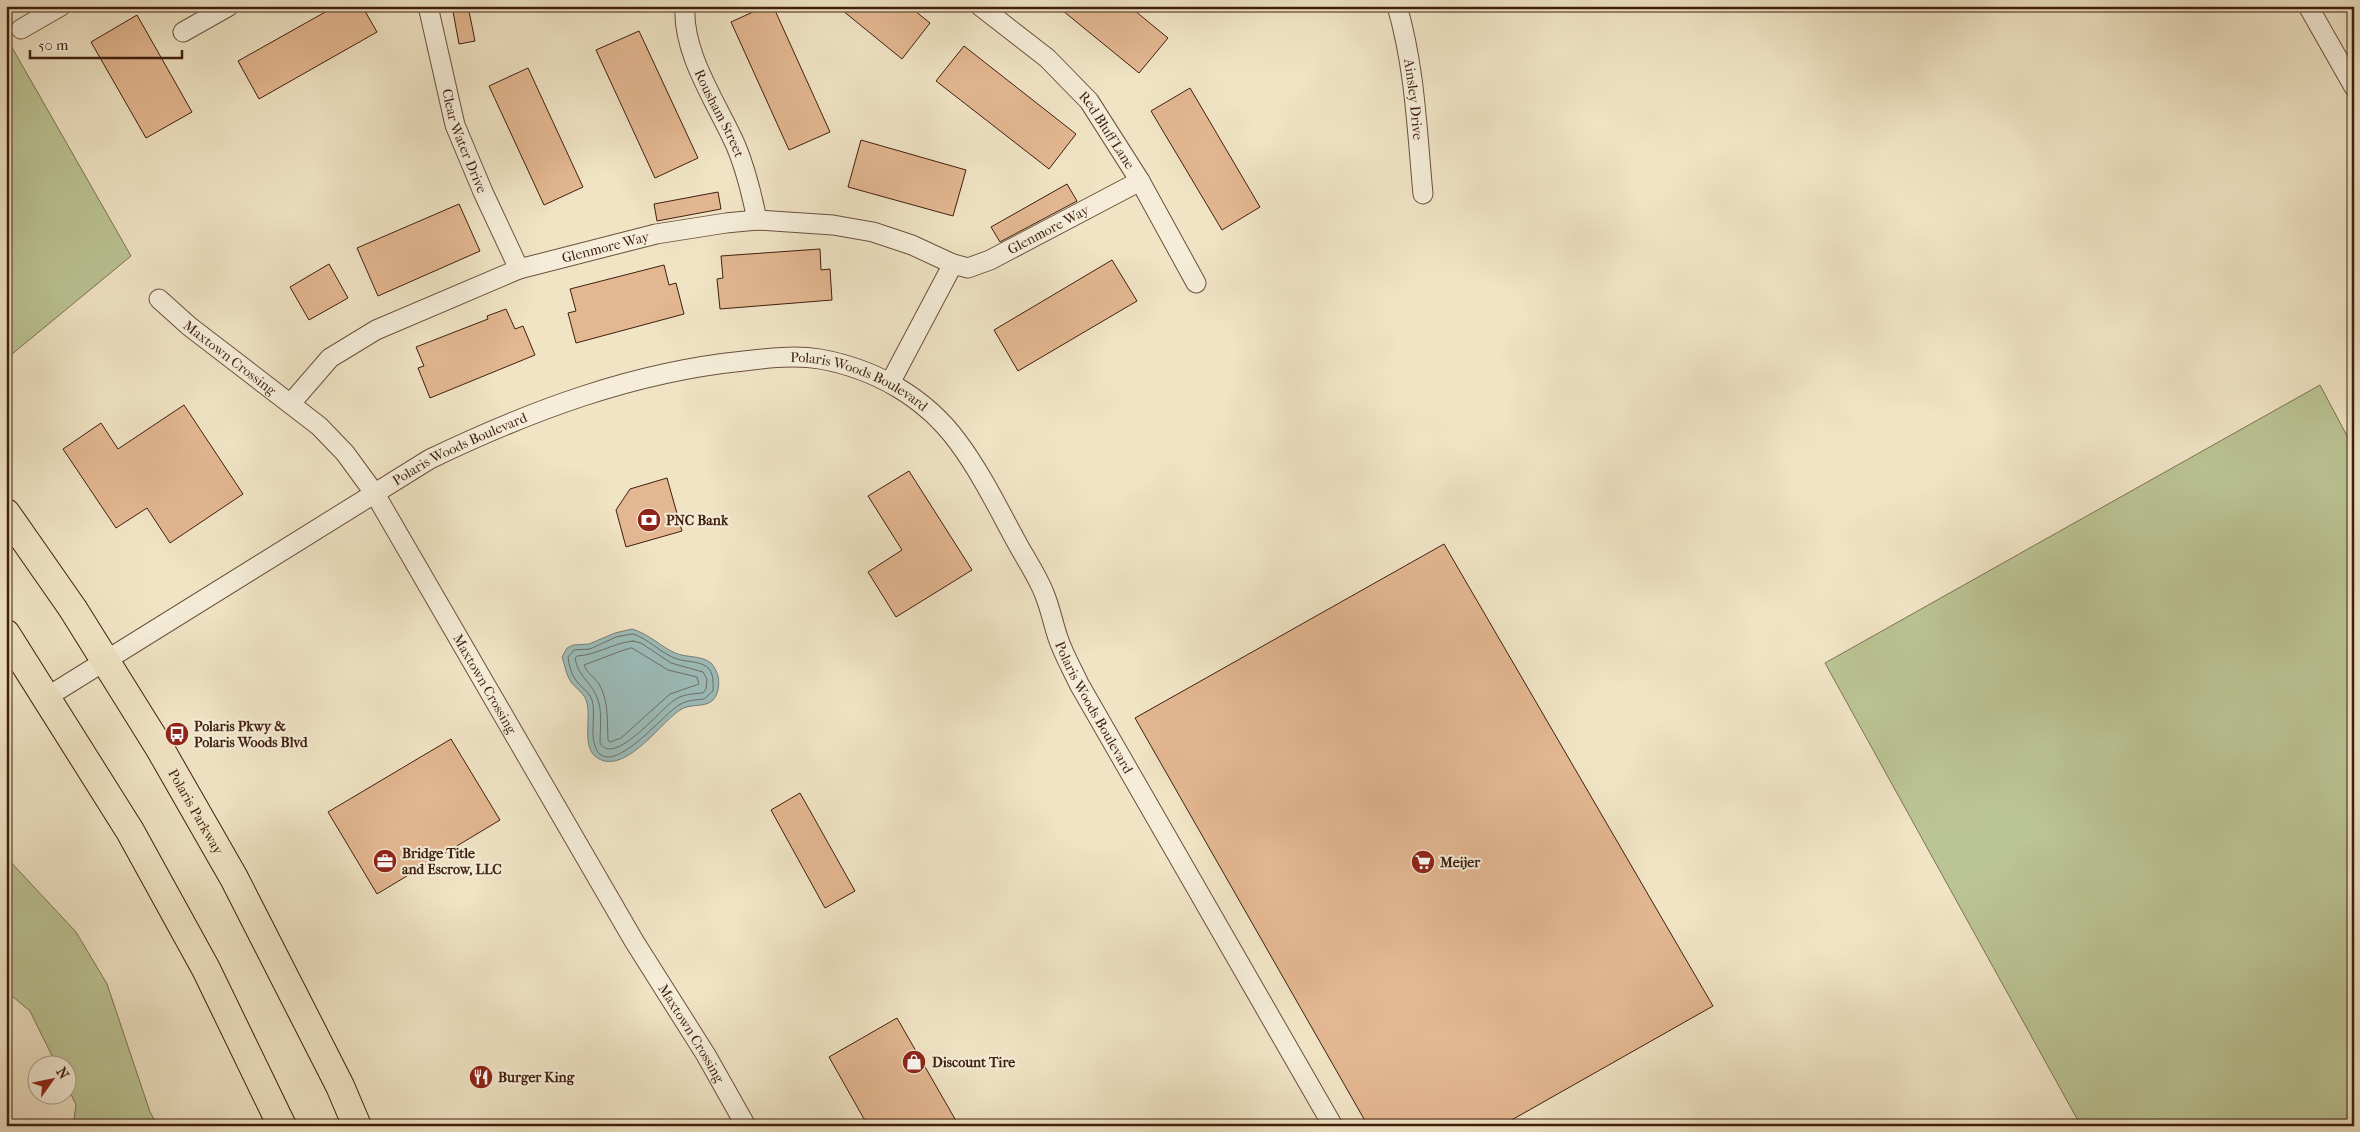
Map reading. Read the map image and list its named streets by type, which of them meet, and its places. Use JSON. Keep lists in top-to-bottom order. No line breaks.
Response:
{"streets":{"main road":["Polaris Parkway"],"street":["Ainsley Drive","Rousham Street","Red Bluff Lane","Clear Water Drive","Glenmore Way","Maxtown Crossing","Polaris Woods Boulevard"]},"crossings":[["Rousham Street","Glenmore Way"],["Red Bluff Lane","Glenmore Way"],["Clear Water Drive","Glenmore Way"],["Glenmore Way","Maxtown Crossing"],["Maxtown Crossing","Polaris Woods Boulevard"],["Polaris Woods Boulevard","Polaris Parkway"]],"places":{"bank":["PNC Bank"],"bus stop":["Polaris Pkwy & Polaris Woods Blvd"],"office":["Bridge Title and Escrow, LLC"],"supermarket":["Meijer"],"shop":["Discount Tire"],"restaurant":["Burger King"]},"scale_bar":"50 m","north":"top right"}
